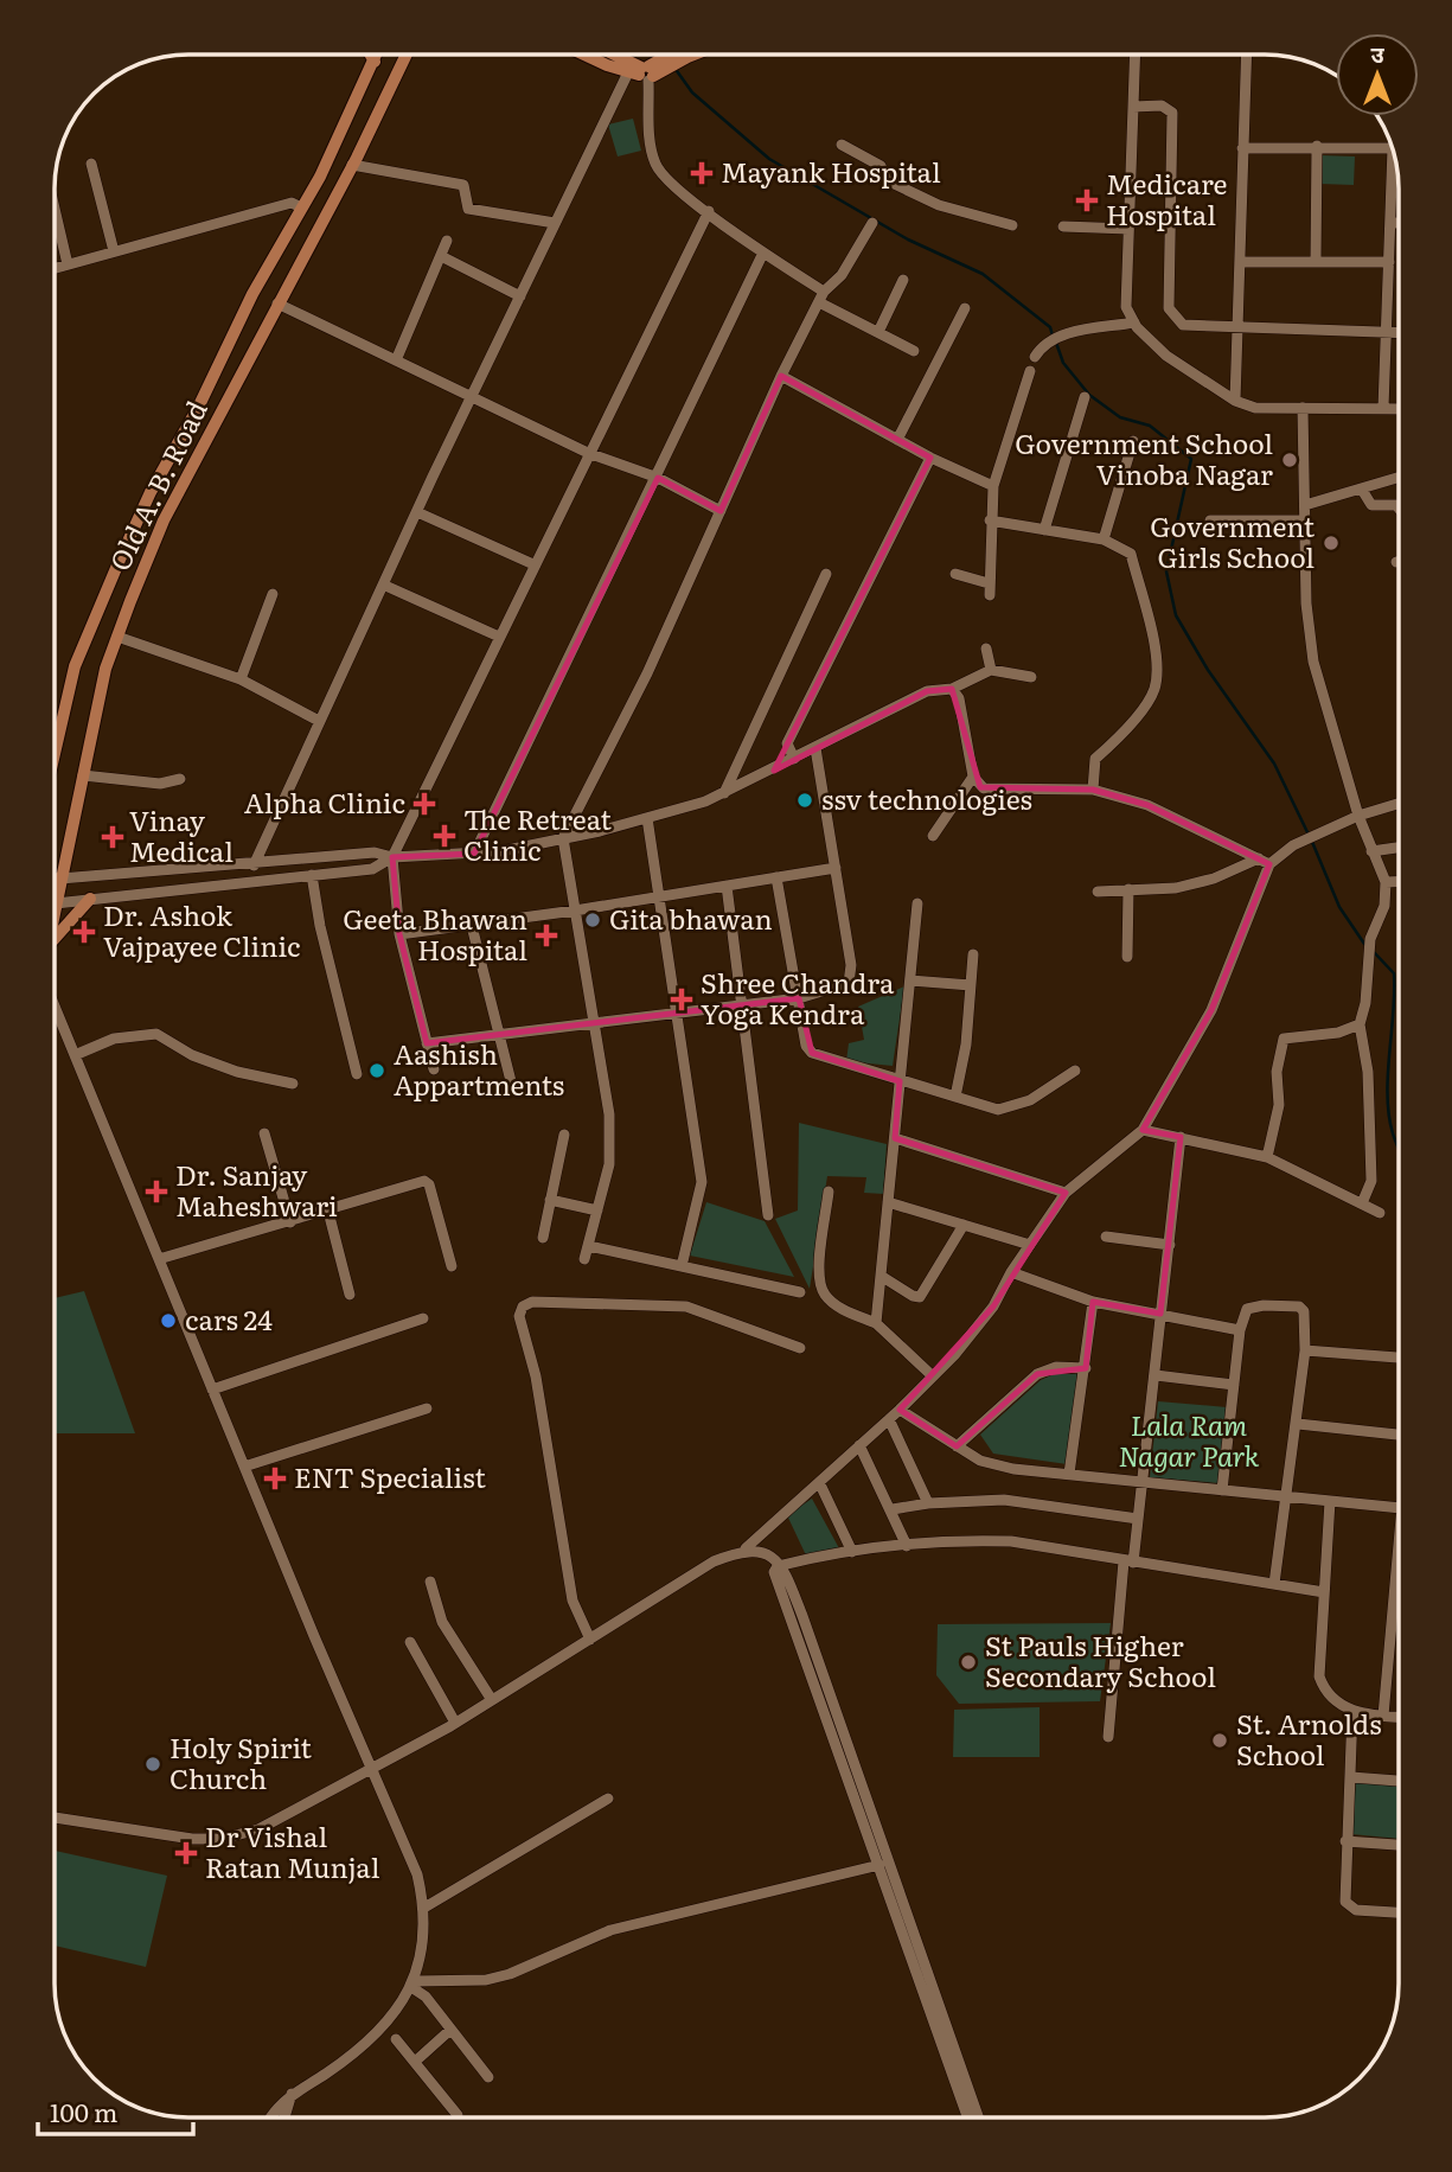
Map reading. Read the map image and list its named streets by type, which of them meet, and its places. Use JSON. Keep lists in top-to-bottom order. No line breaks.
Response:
{"streets":{"main road":["Old A. B. Road"]},"parks":["Lala Ram Nagar Park"],"places":{"health":["Mayank Hospital","Medicare Hospital","Alpha Clinic","The Retreat Clinic","Vinay Medical","Dr. Ashok Vajpayee Clinic","Geeta Bhawan Hospital","Shree Chandra Yoga Kendra","Dr. Sanjay Maheshwari","ENT Specialist","Dr Vishal Ratan Munjal"],"other":["Government School Vinoba Nagar","Government Girls School","ssv technologies","Gita bhawan","Aashish Appartments","cars 24","St Pauls Higher Secondary School","St. Arnolds School","Holy Spirit Church"]},"scale_bar":"100 m","north":"top"}
